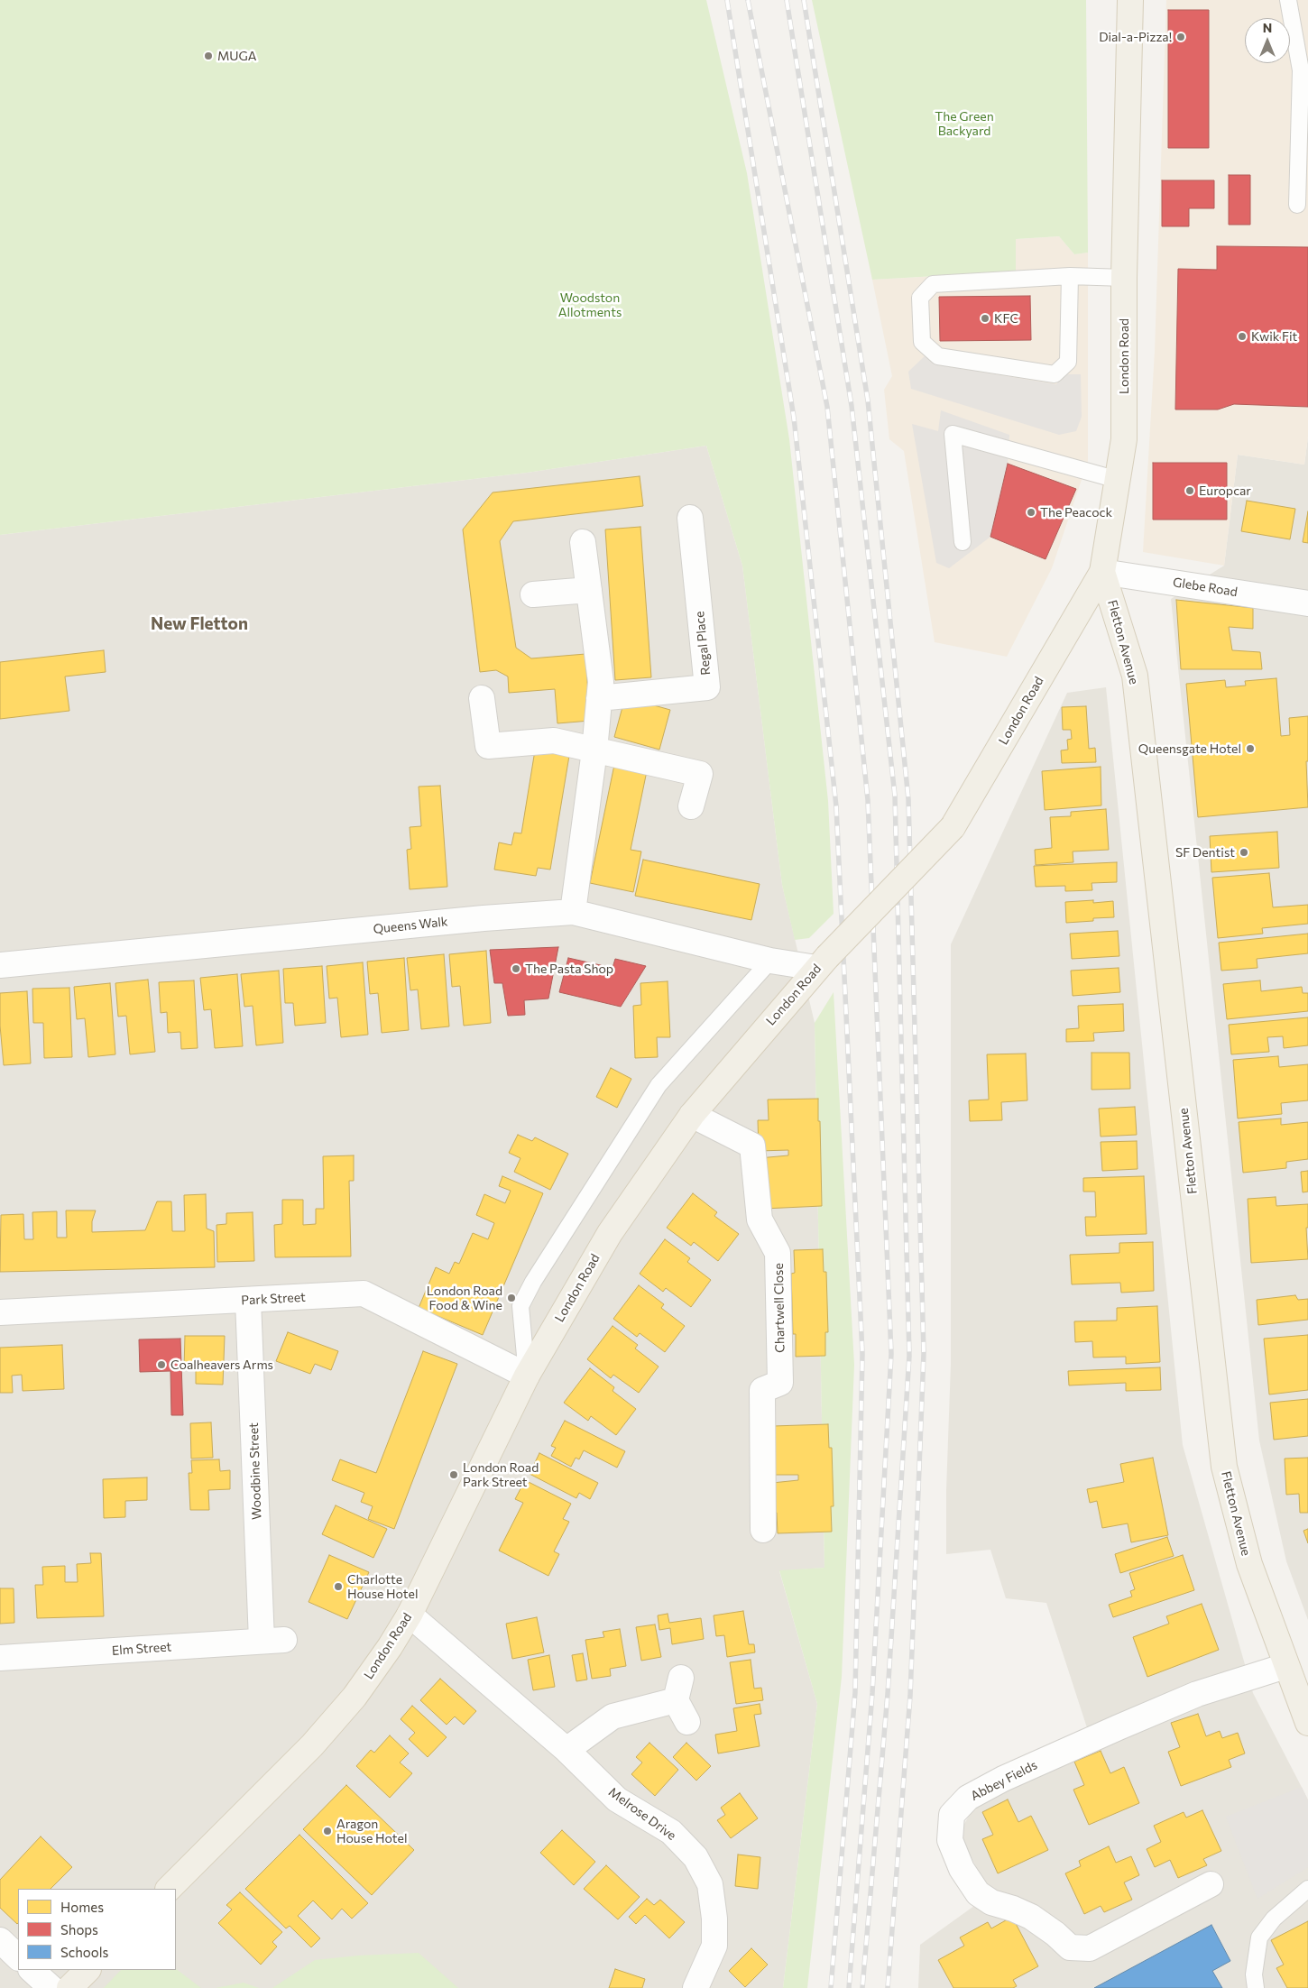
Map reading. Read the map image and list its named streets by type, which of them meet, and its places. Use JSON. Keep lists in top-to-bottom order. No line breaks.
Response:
{"streets":{"main road":["London Road","Fletton Avenue"],"street":["Glebe Road","Regal Place","Queens Walk","Park Street","Chartwell Close","Woodbine Street","Elm Street","Abbey Fields","Melrose Drive"]},"crossings":[["London Road","Glebe Road"],["London Road","Fletton Avenue"],["London Road","Queens Walk"],["London Road","Park Street"],["London Road","Chartwell Close"],["London Road","Melrose Drive"],["Glebe Road","Fletton Avenue"],["Fletton Avenue","Abbey Fields"],["Park Street","Woodbine Street"],["Woodbine Street","Elm Street"]],"districts":["New Fletton"],"parks":["The Green Backyard","Woodston Allotments"],"places":["Dial-a-Pizza!","MUGA","KFC","Kwik Fit","Europcar","The Peacock","Queensgate Hotel","SF Dentist","The Pasta Shop","London Road Food & Wine","Coalheavers Arms","London Road Park Street","Charlotte House Hotel","Aragon House Hotel"],"legend":["Homes","Shops","Schools"],"north":"top"}
